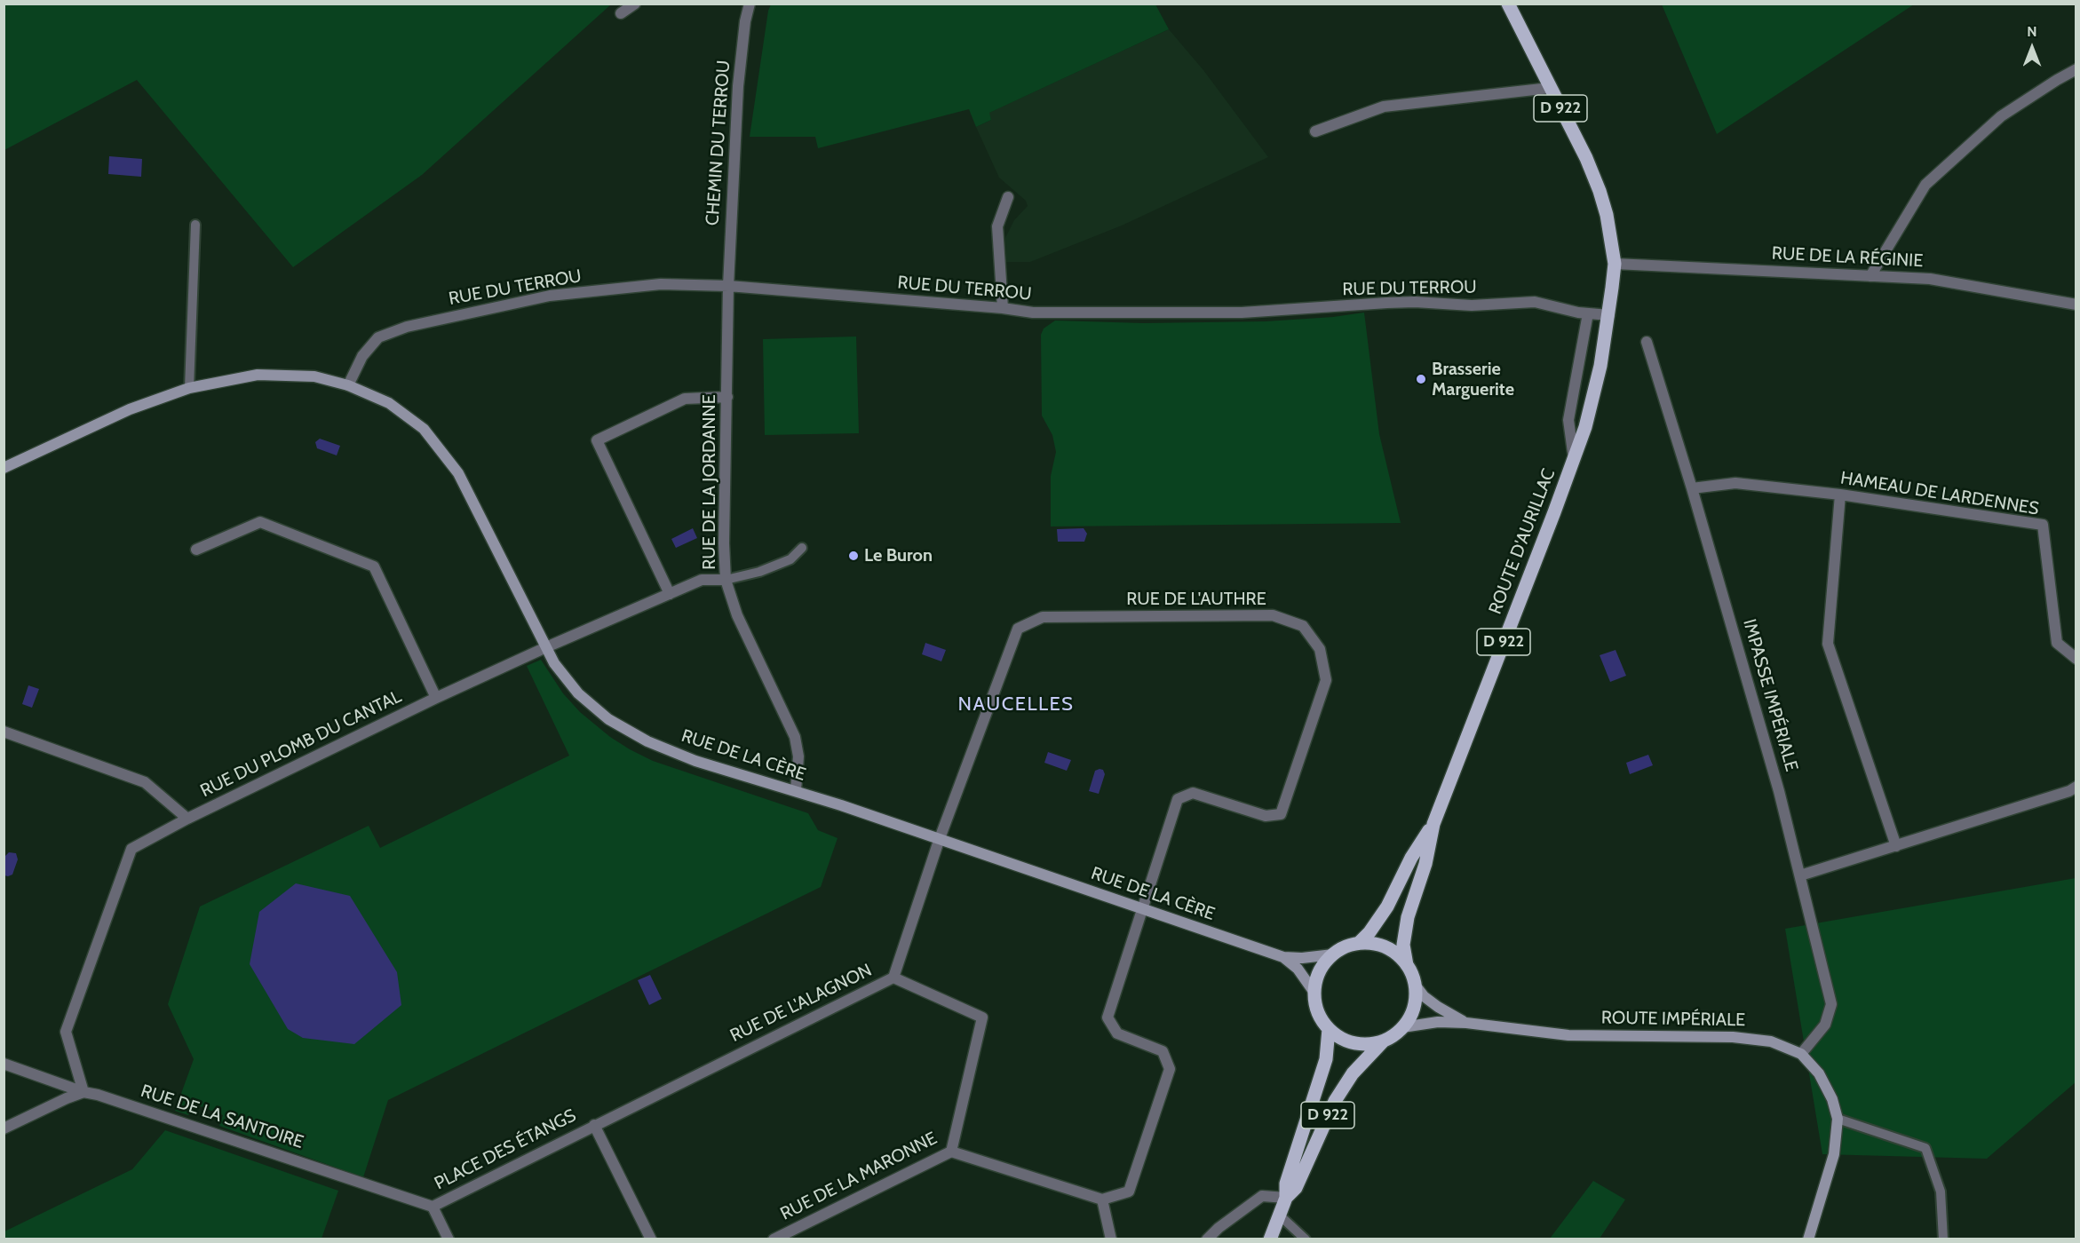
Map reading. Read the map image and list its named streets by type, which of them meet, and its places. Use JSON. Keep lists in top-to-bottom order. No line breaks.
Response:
{"streets":{"main road":["D 922","ROUTE D'AURILLAC"],"street":["CHEMIN DU TERROU","RUE DE LA RÉGINIE","RUE DU TERROU","RUE DE LA JORDANNE","HAMEAU DE LARDENNES","RUE DE L'AUTHRE","IMPASSE IMPÉRIALE","RUE DU PLOMB DU CANTAL","RUE DE LA CÈRE","RUE DE L'ALAGNON","ROUTE IMPÉRIALE","RUE DE LA SANTOIRE","PLACE DES ÉTANGS","RUE DE LA MARONNE"]},"crossings":[["D 922","RUE DE LA RÉGINIE"],["D 922","ROUTE D'AURILLAC"],["D 922","RUE DE LA CÈRE"],["D 922","ROUTE IMPÉRIALE"],["CHEMIN DU TERROU","RUE DU TERROU"],["CHEMIN DU TERROU","RUE DE LA JORDANNE"],["RUE DE LA RÉGINIE","ROUTE D'AURILLAC"],["RUE DU TERROU","RUE DE LA JORDANNE"],["RUE DU TERROU","ROUTE D'AURILLAC"],["RUE DU TERROU","RUE DE LA CÈRE"],["RUE DE LA JORDANNE","RUE DU PLOMB DU CANTAL"],["RUE DE LA JORDANNE","RUE DE LA CÈRE"],["HAMEAU DE LARDENNES","IMPASSE IMPÉRIALE"],["ROUTE D'AURILLAC","RUE DE LA CÈRE"],["ROUTE D'AURILLAC","ROUTE IMPÉRIALE"],["RUE DE L'AUTHRE","RUE DE LA CÈRE"],["RUE DE L'AUTHRE","RUE DE L'ALAGNON"],["IMPASSE IMPÉRIALE","ROUTE IMPÉRIALE"],["RUE DU PLOMB DU CANTAL","RUE DE LA CÈRE"],["RUE DU PLOMB DU CANTAL","RUE DE LA SANTOIRE"],["RUE DE LA CÈRE","RUE DE L'ALAGNON"],["RUE DE LA CÈRE","ROUTE IMPÉRIALE"],["RUE DE L'ALAGNON","PLACE DES ÉTANGS"],["RUE DE L'ALAGNON","RUE DE LA MARONNE"],["RUE DE LA SANTOIRE","PLACE DES ÉTANGS"]],"districts":["NAUCELLES"],"places":["Brasserie Marguerite","Le Buron"],"north":"top"}
